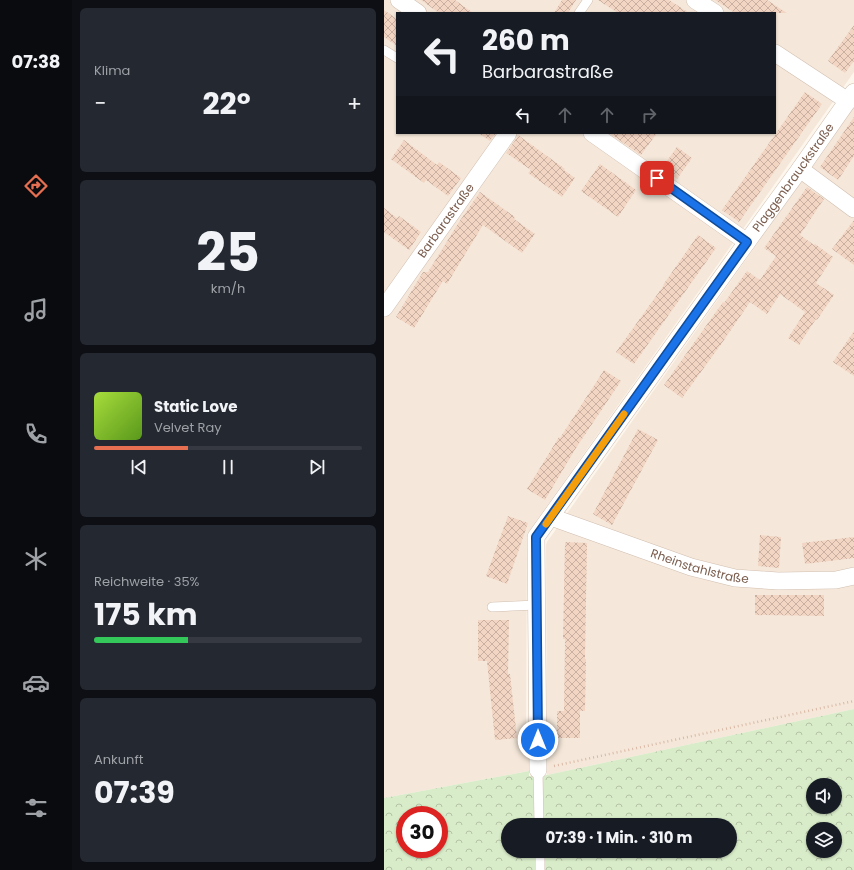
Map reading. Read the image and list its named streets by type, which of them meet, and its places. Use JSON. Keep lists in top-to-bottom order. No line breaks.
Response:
{"streets":{"street":["Plaggenbrauckstraße","Barbarastraße","Rheinstahlstraße"]},"crossings":[["Plaggenbrauckstraße","Rheinstahlstraße"]],"page":{"tabs":"07:38","tile":["Klima",["25","km/h"],["Reichweite · 35%","175 km"],["Ankunft","07:39"]],"turn":["260 m","Barbarastraße"],"heat":["−","22°","+"],"song":["Static Love","Velvet Ray"],"limit":"30","trip":"07:39 · 1 Min. · 310 m"}}
